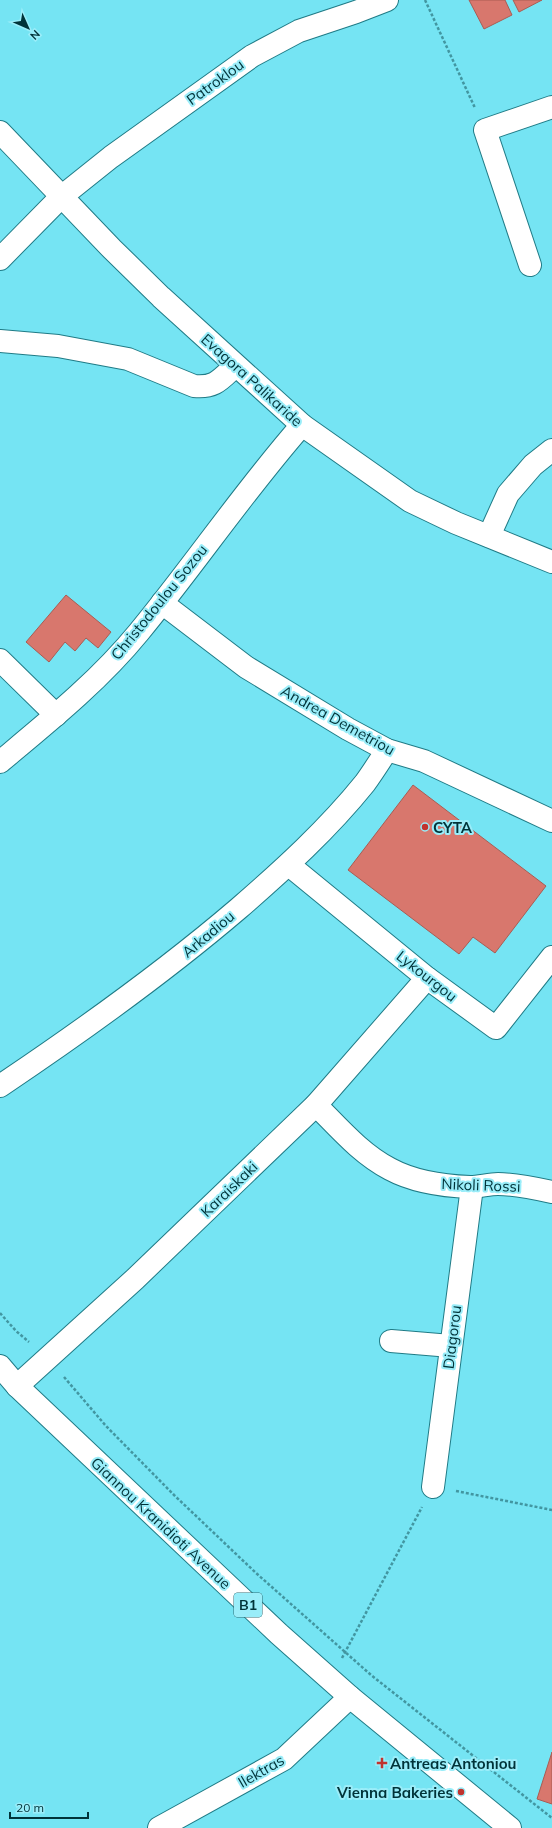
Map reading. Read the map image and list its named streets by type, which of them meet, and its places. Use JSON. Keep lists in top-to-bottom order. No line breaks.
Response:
{"streets":{"street":["Patroklou","Evagora Palikaride","Christodoulou Sozou","Andrea Demetriou","Arkadiou","Lykourgou","Nikoli Rossi","Karaiskaki","Diagorou","Giannou Kranidioti Avenue","B1","Ilektras"]},"crossings":[["Patroklou","Evagora Palikaride"],["Evagora Palikaride","Christodoulou Sozou"],["Christodoulou Sozou","Andrea Demetriou"],["Andrea Demetriou","Arkadiou"],["Arkadiou","Lykourgou"],["Lykourgou","Karaiskaki"],["Nikoli Rossi","Karaiskaki"],["Nikoli Rossi","Diagorou"],["Karaiskaki","Giannou Kranidioti Avenue"],["Giannou Kranidioti Avenue","Ilektras"]],"places":{"other":["CYTA","Vienna Bakeries"],"health":["Antreas Antoniou"]},"scale_bar":"20 m","north":"bottom right"}
